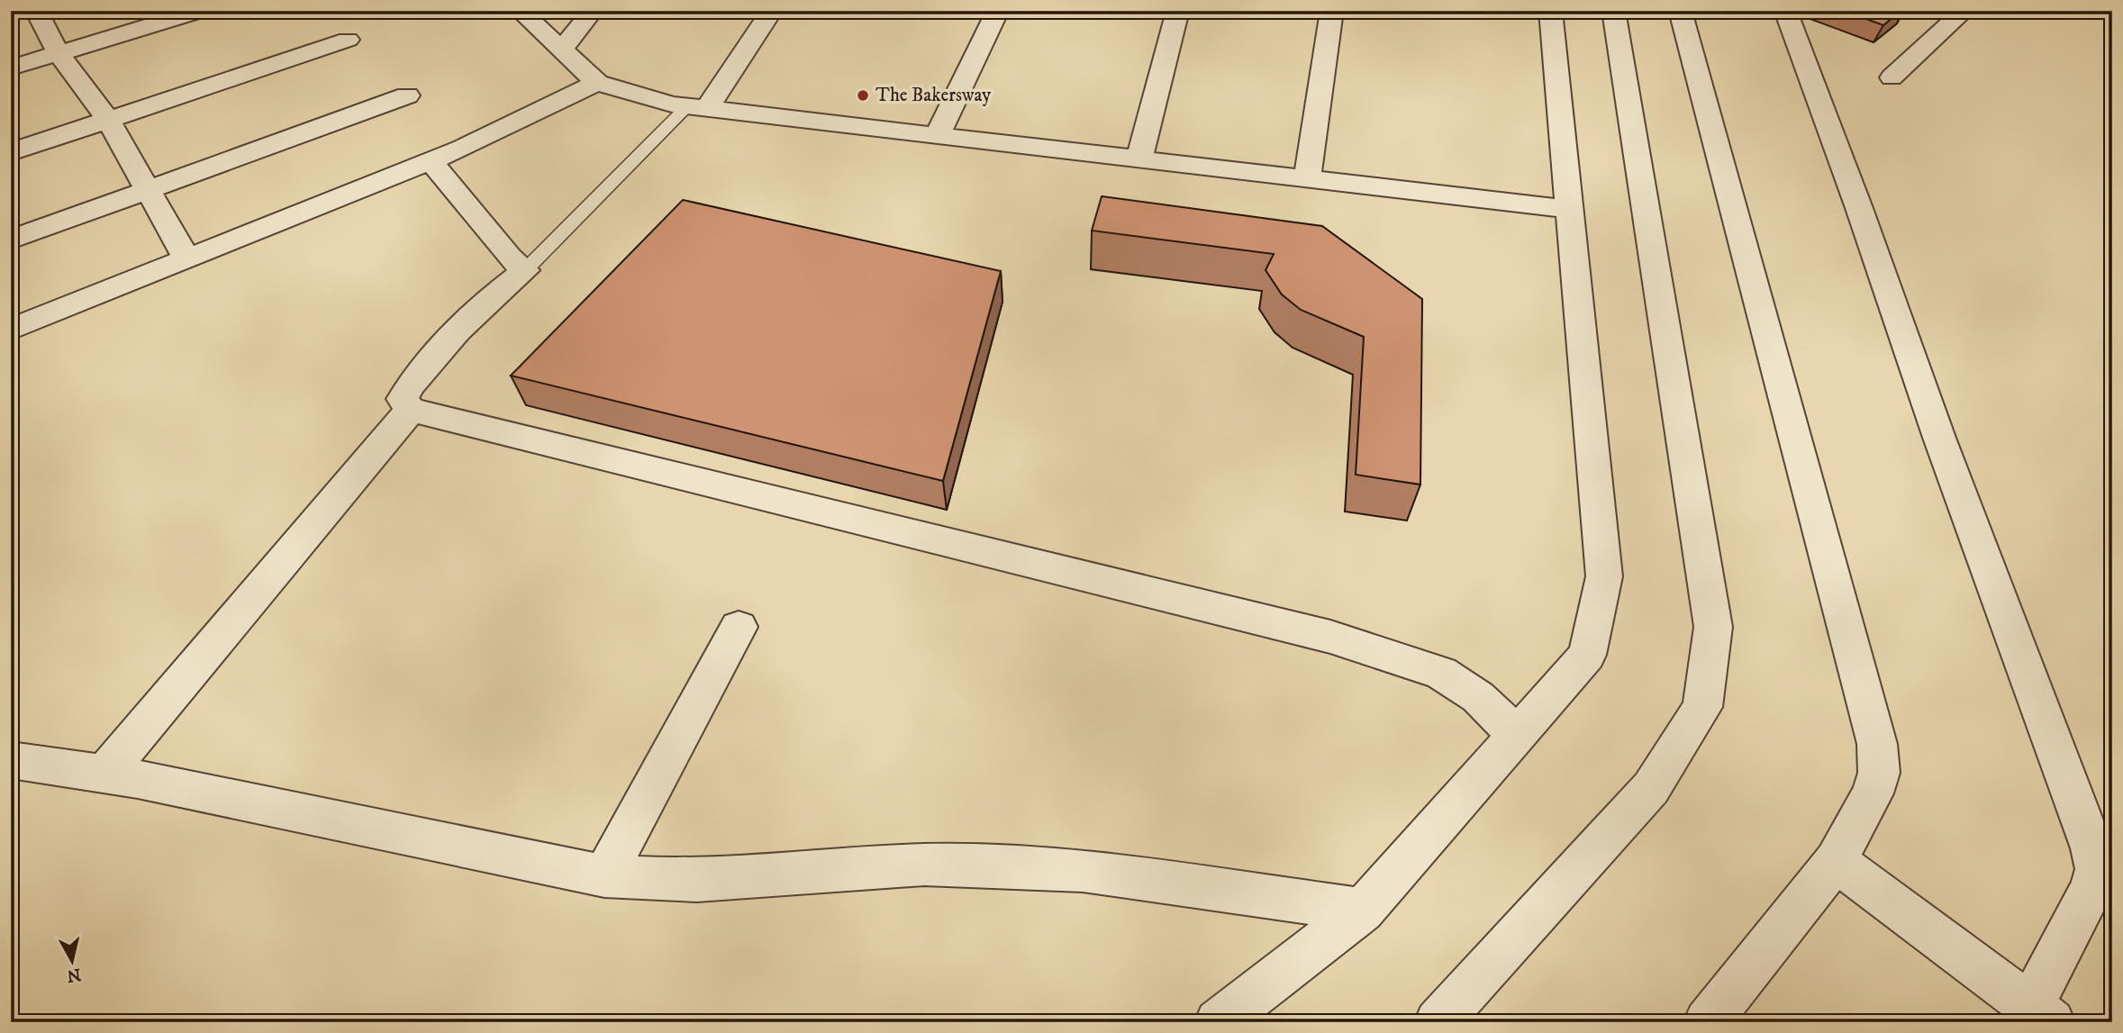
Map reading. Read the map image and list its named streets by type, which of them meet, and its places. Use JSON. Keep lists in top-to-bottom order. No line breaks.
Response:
{"places":["The Bakersway"],"north":"bottom"}
